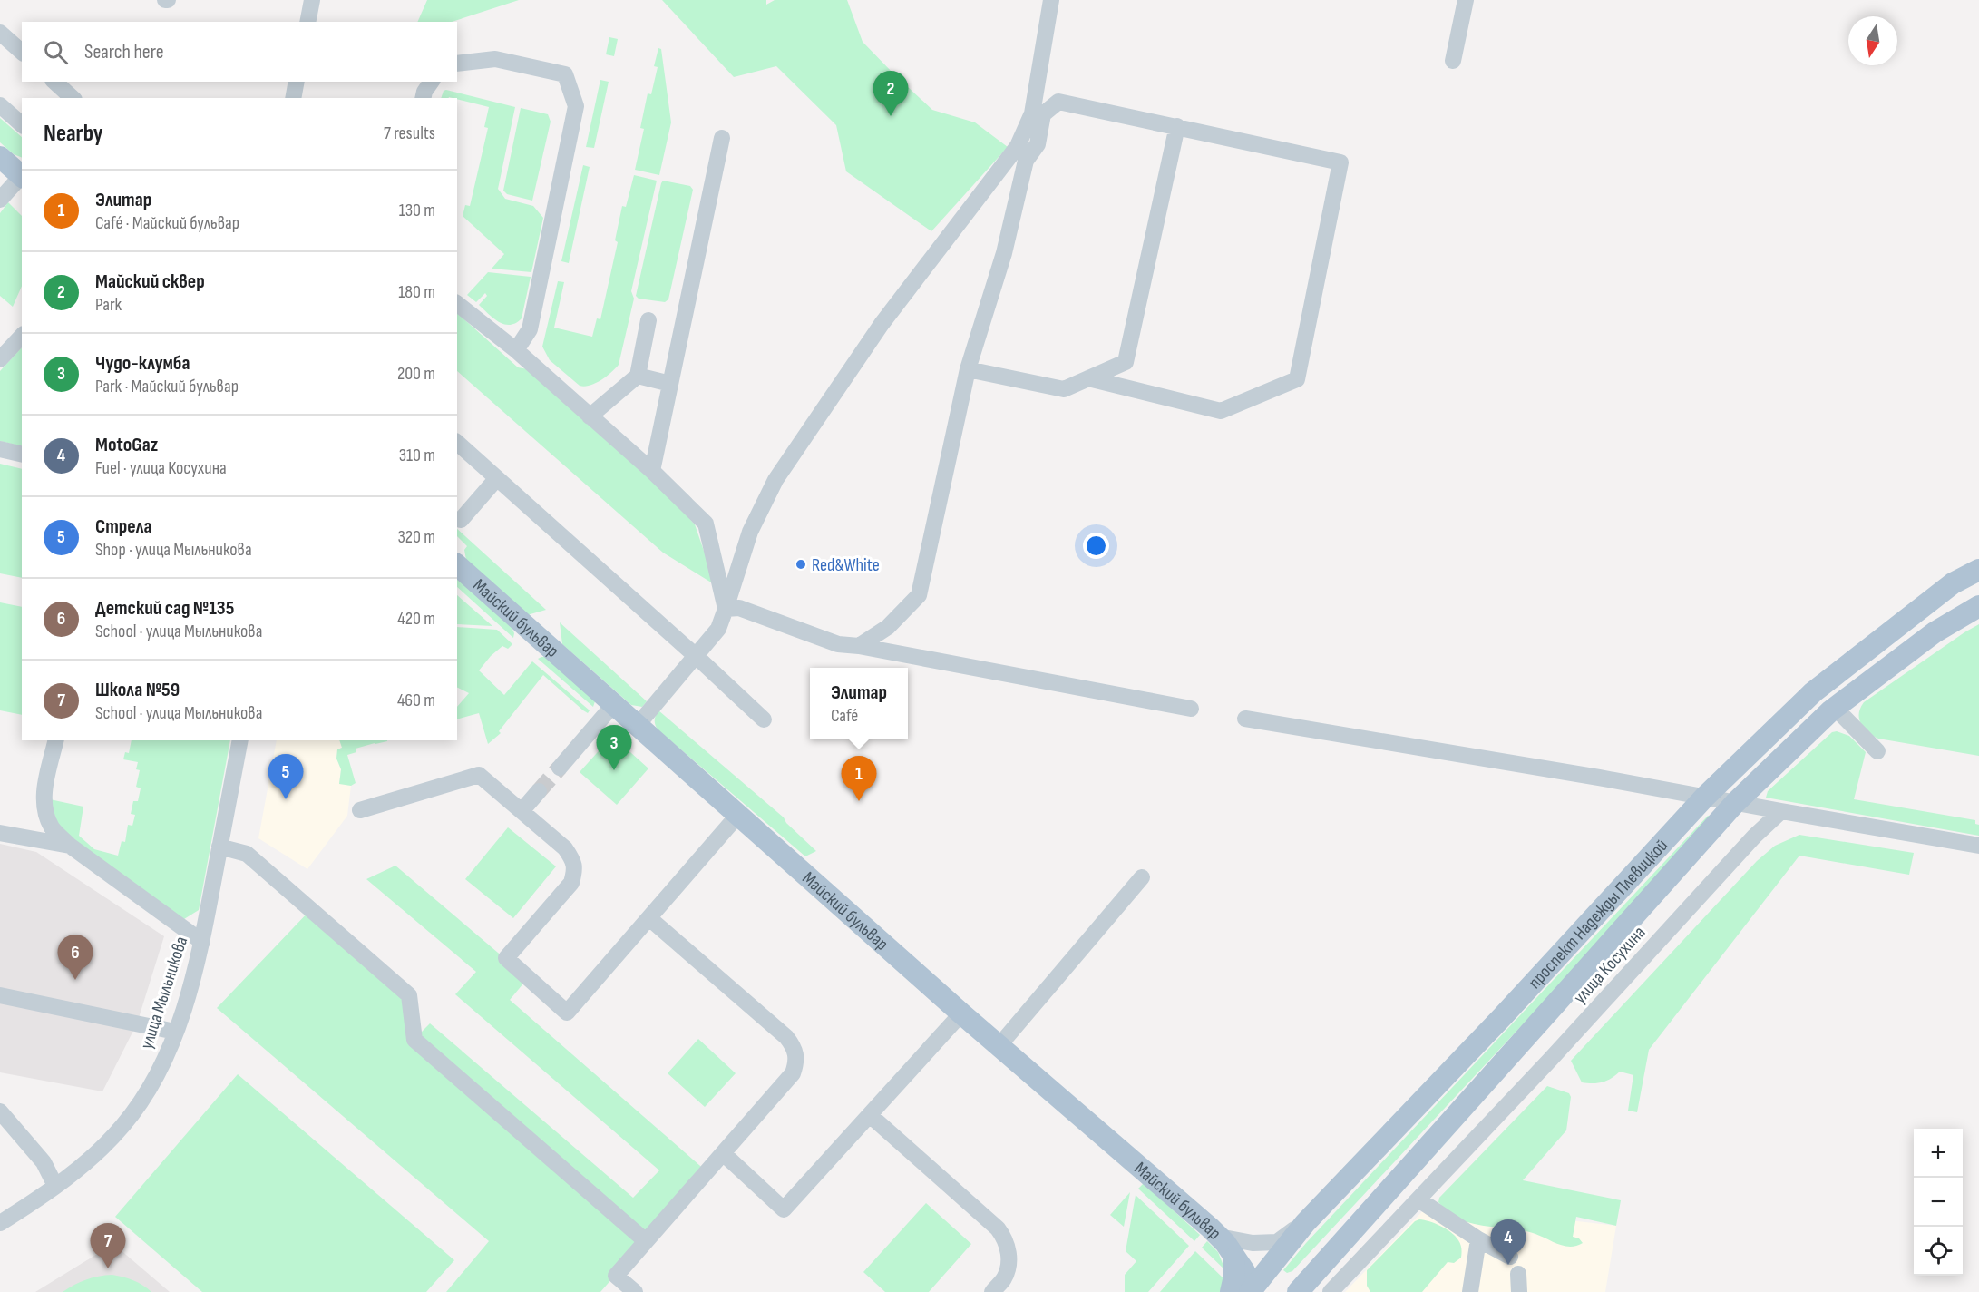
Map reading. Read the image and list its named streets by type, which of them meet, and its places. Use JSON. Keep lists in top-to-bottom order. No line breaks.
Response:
{"streets":{"main road":["Майский бульвар","проспект Надежды Плевицкой"],"street":["улица Косухина","улица Мыльникова"]},"crossings":[["Майский бульвар","проспект Надежды Плевицкой"]],"places":["Red&White"],"north":"bottom","page":{"search":"Search here","pins":["2","3","5","1","6","4","7"],"heading":["Nearby","7 results"],"list":[{"mark":"1","name":"Элитар","note":"Café · Майский бульвар","value":"130 m"},{"mark":"2","name":"Майский сквер","note":"Park","value":"180 m"},{"mark":"3","name":"Чудо-клумба","note":"Park · Майский бульвар","value":"200 m"},{"mark":"4","name":"MotoGaz","note":"Fuel · улица Косухина","value":"310 m"},{"mark":"5","name":"Стрела","note":"Shop · улица Мыльникова","value":"320 m"},{"mark":"6","name":"Детский сад №135","note":"School · улица Мыльникова","value":"420 m"},{"mark":"7","name":"Школа №59","note":"School · улица Мыльникова","value":"460 m"}],"popup":["Элитар","Café"],"map_buttons":["+","−"]}}
